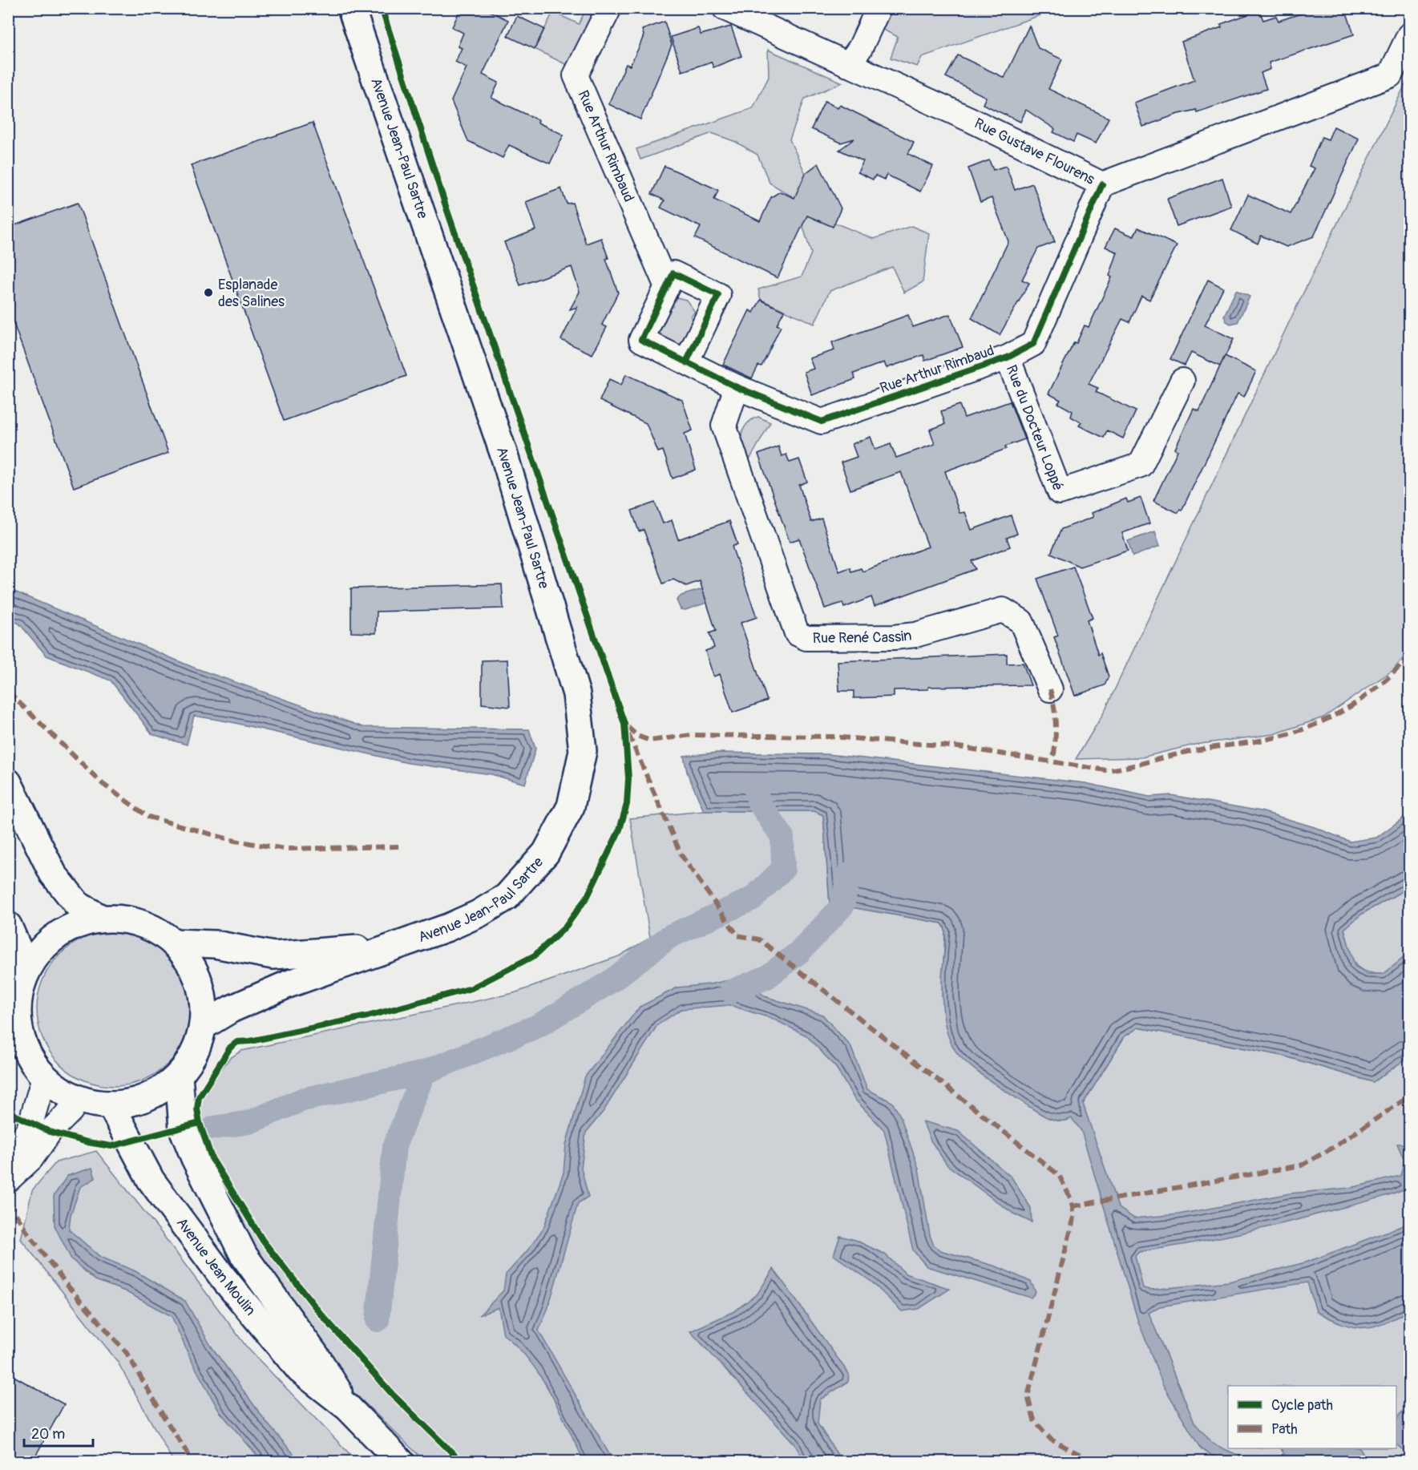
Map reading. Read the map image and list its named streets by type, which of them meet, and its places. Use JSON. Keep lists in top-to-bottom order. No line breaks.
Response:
{"streets":{"main road":["Avenue Jean-Paul Sartre","Avenue Jean Moulin"],"street":["Rue Arthur Rimbaud","Rue Gustave Flourens","Rue du Docteur Loppé","Rue René Cassin"]},"crossings":[["Rue Arthur Rimbaud","Rue Gustave Flourens"],["Rue Arthur Rimbaud","Rue du Docteur Loppé"],["Rue Arthur Rimbaud","Rue René Cassin"]],"places":["Esplanade des Salines"],"legend":["Cycle path","Path"],"scale_bar":"20 m"}
